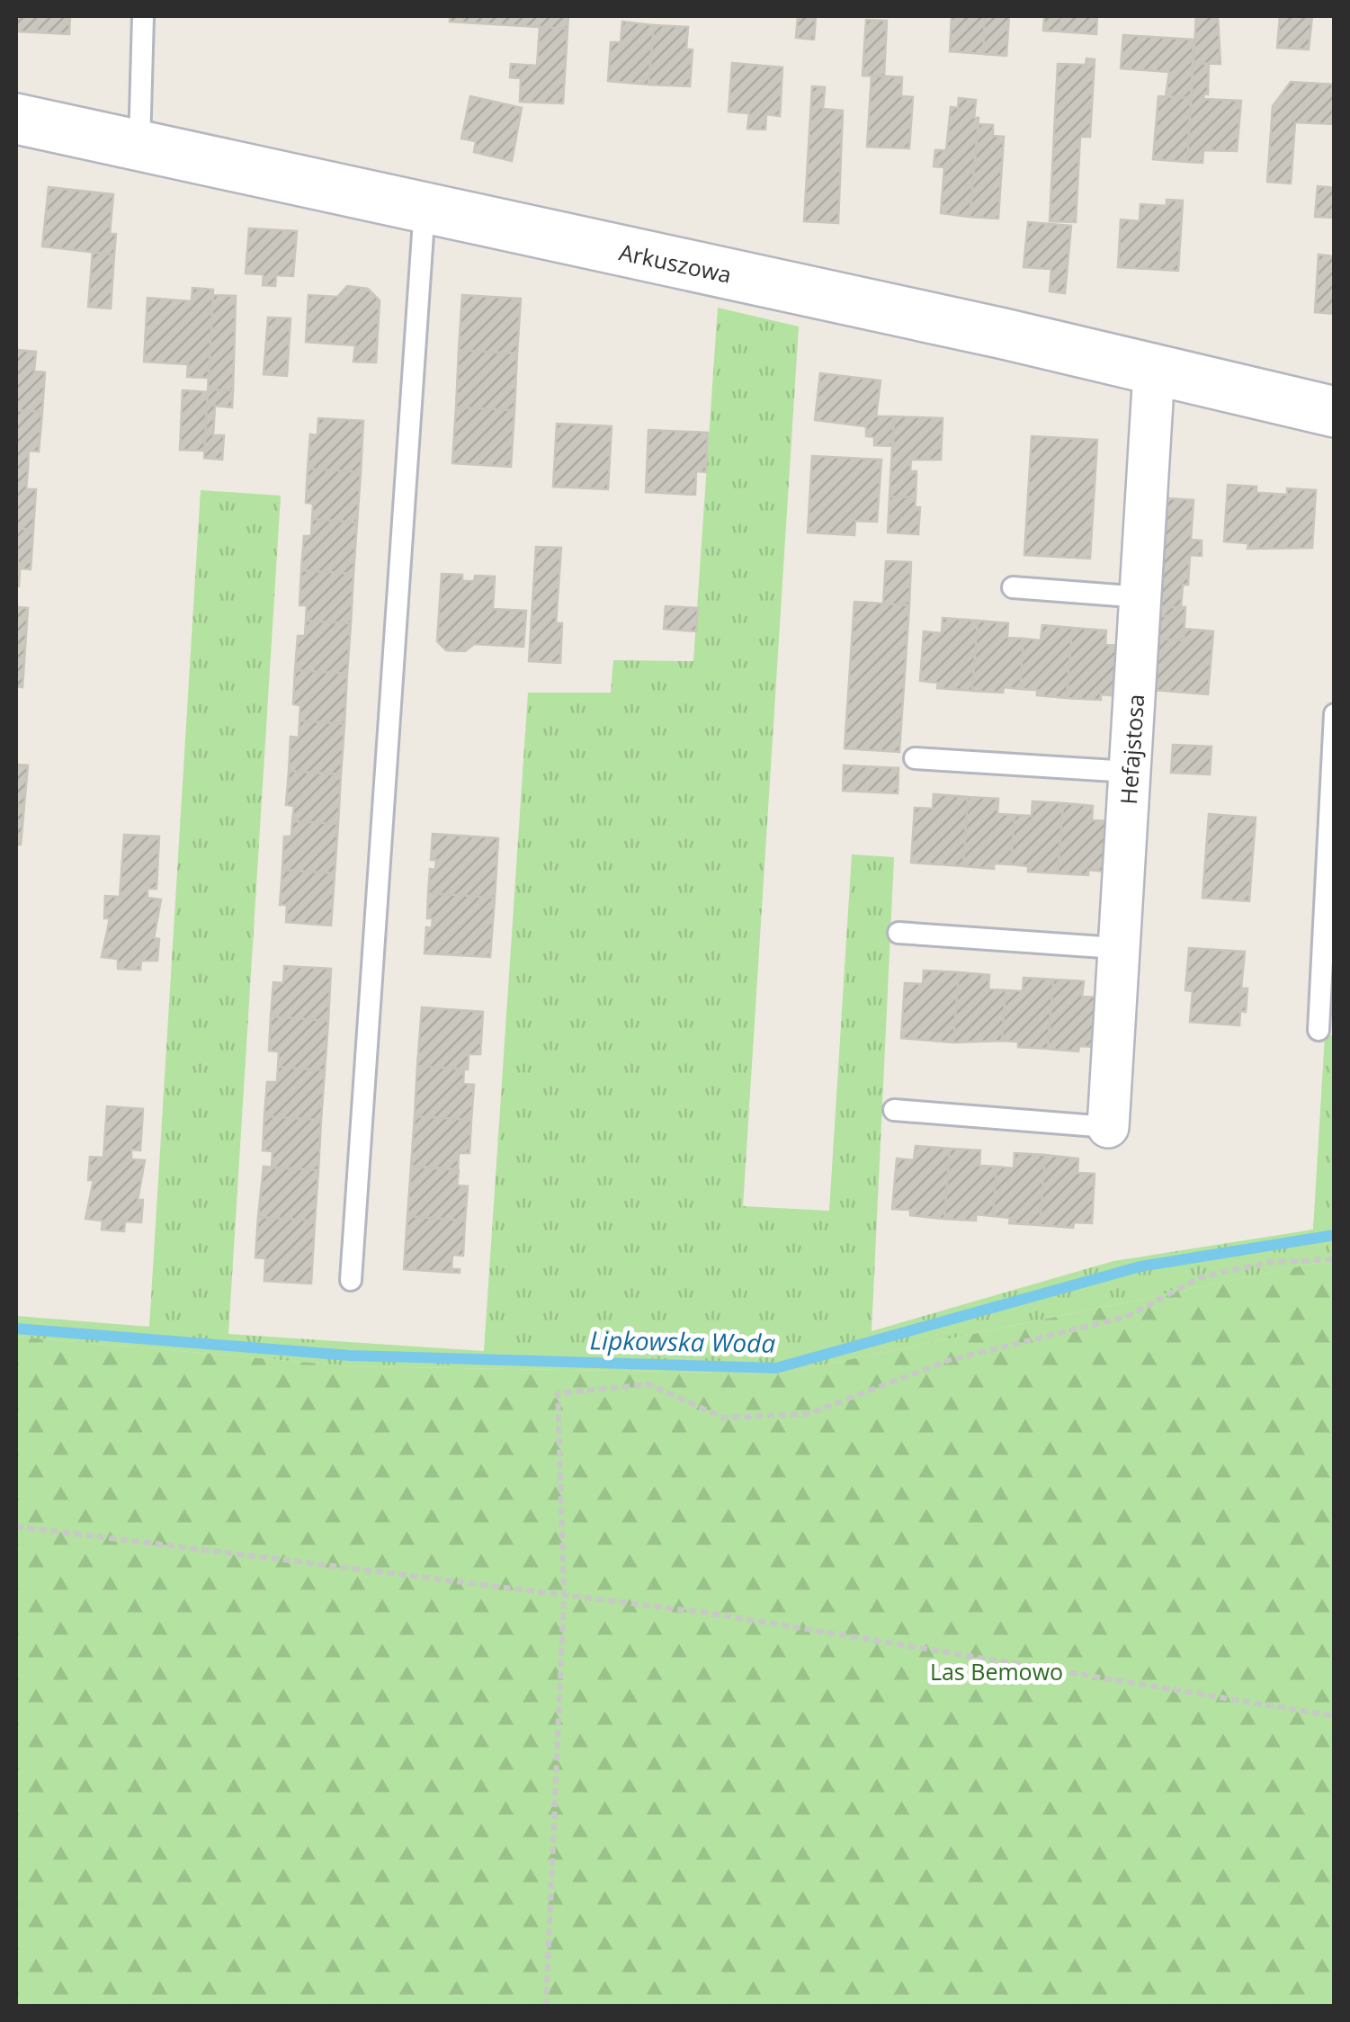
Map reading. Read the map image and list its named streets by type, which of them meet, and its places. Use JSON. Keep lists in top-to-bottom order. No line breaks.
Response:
{"streets":{"main road":["Arkuszowa"],"street":["Hefajstosa"]},"crossings":[["Arkuszowa","Hefajstosa"]],"water":["Lipkowska Woda"],"parks":["Las Bemowo"]}
